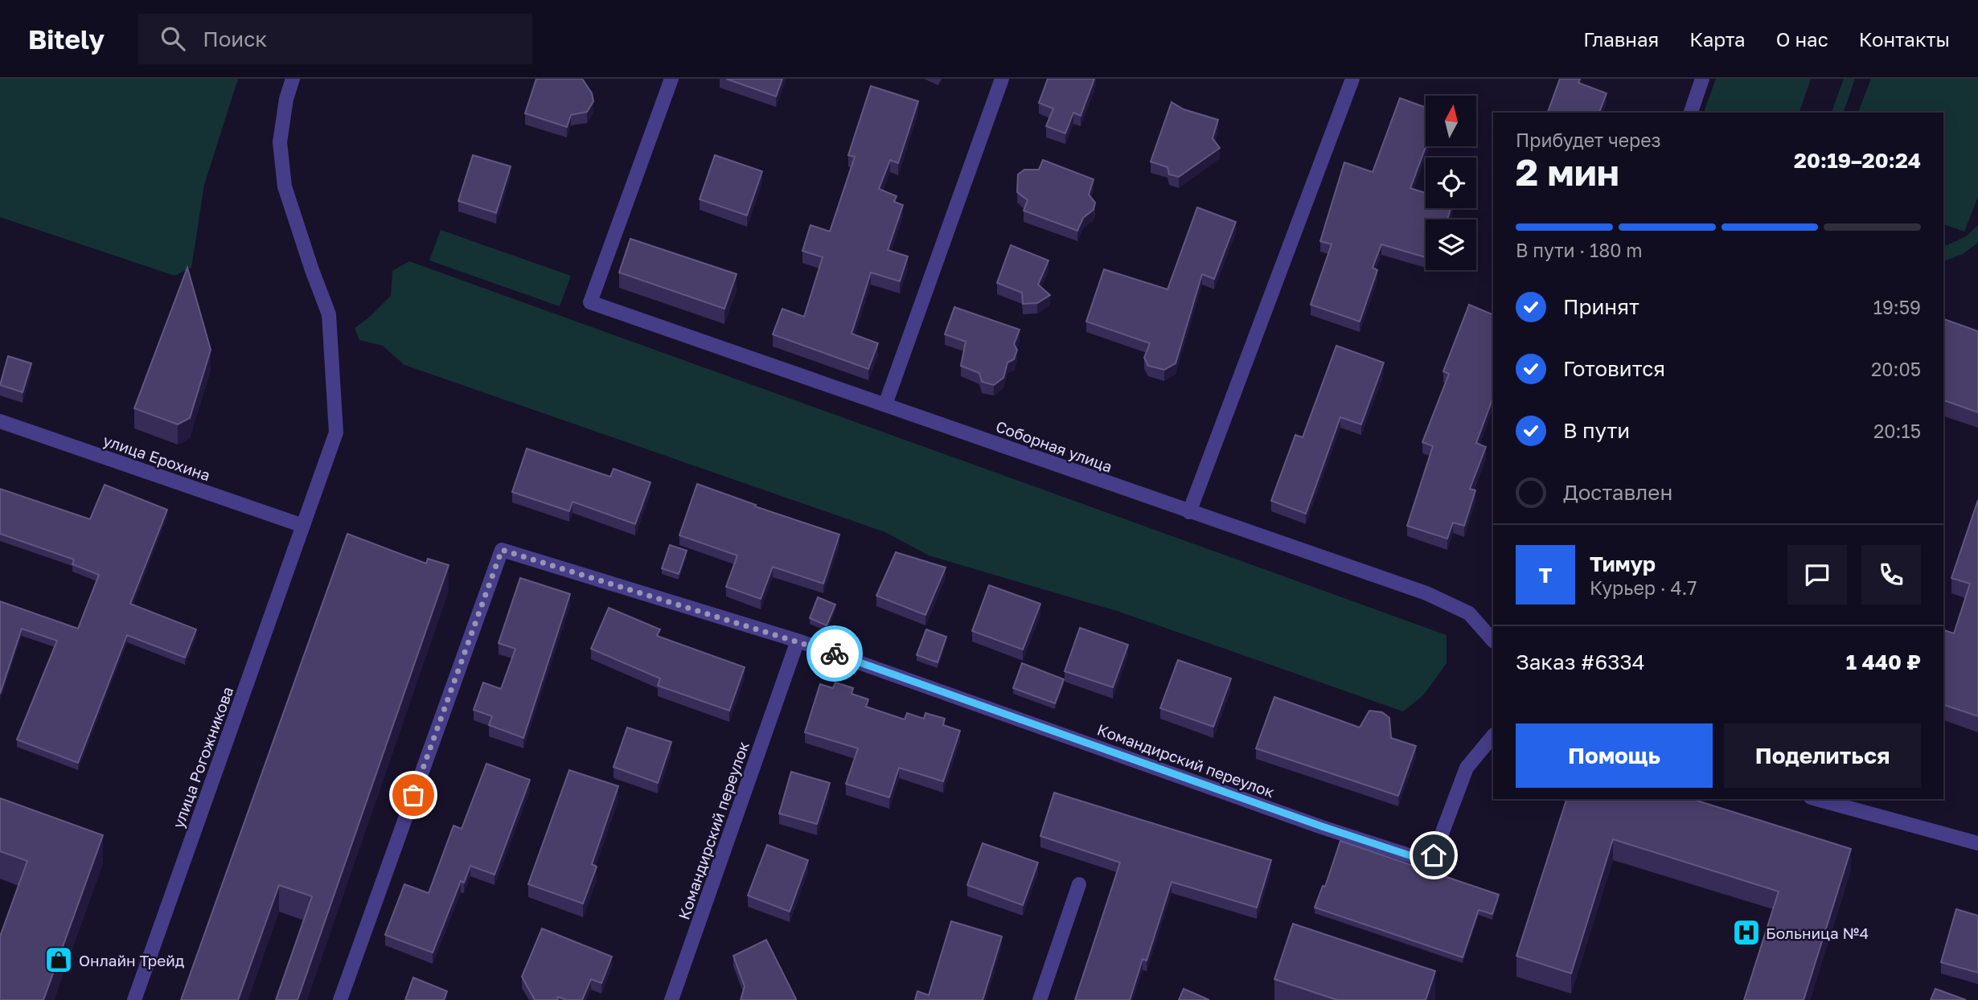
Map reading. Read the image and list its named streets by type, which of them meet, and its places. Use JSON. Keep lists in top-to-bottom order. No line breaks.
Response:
{"streets":{"street":["Соборная улица","улица Ерохина","улица Рогожникова","Командирский переулок"]},"crossings":[["улица Ерохина","улица Рогожникова"]],"places":{"hospital":["Больница №4"],"shop":["Онлайн Трейд"]},"north":"top","page":{"header":"Bitely","search":"Поиск","nav":["Главная","Карта","О нас","Контакты"],"heading":["2 мин","Прибудет через","20:19–20:24"],"panel":["Тимур","Курьер · 4.7","Заказ #6334","1 440 ₽"],"bar":"В пути · 180 m","list":[["Принят","19:59"],["Готовится","20:05"],["В пути","20:15"],"Доставлен"],"round":"Т","buttons":["Помощь","Поделиться"]}}
